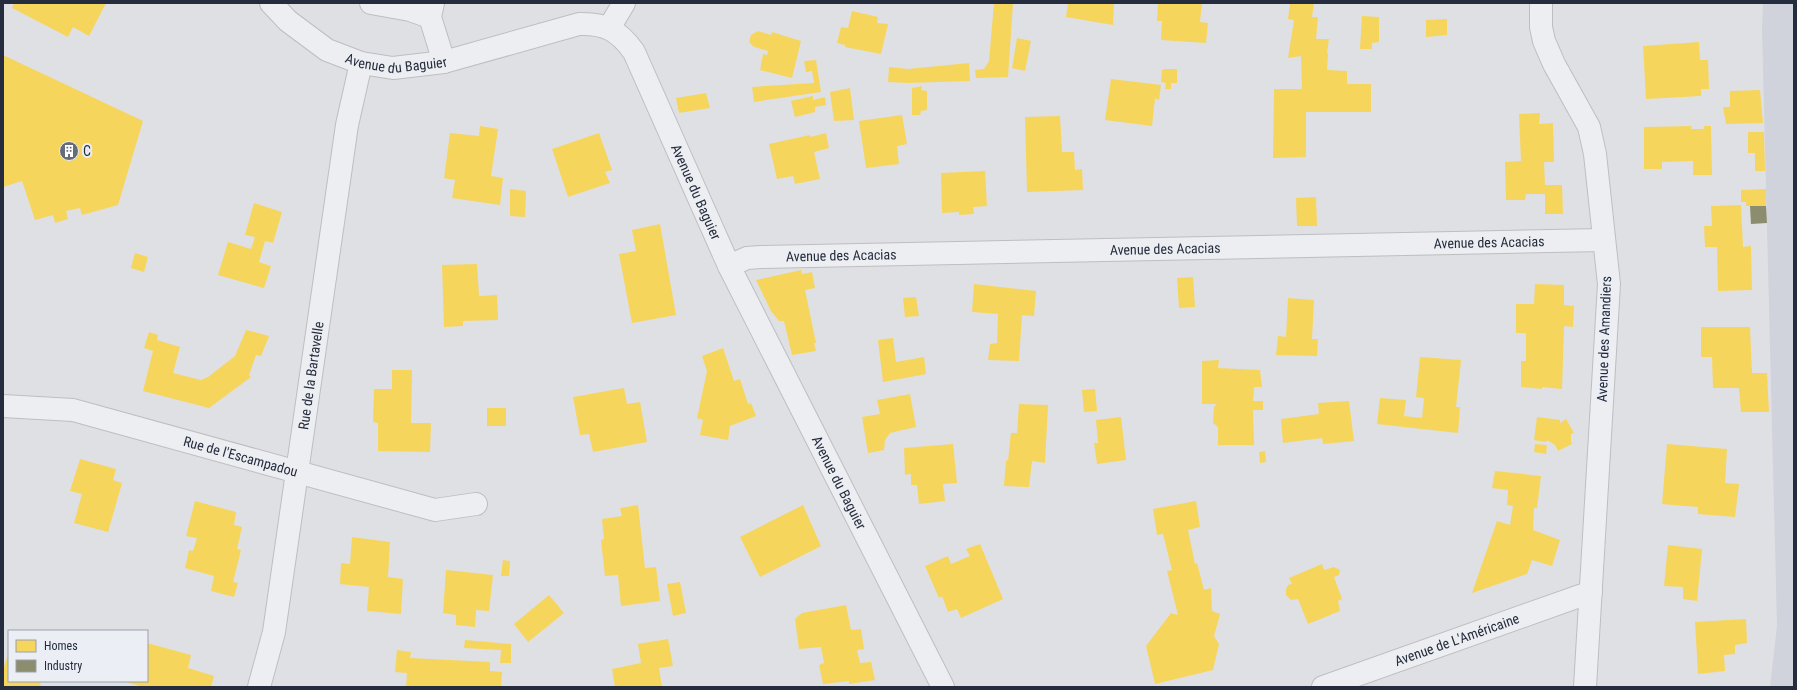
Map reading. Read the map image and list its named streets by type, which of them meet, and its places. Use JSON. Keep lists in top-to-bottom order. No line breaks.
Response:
{"streets":{"street":["Avenue du Baguier","Avenue des Acacias","Avenue des Amandiers","Rue de la Bartavelle","Rue de l'Escampadou","Avenue de L'Américaine"]},"crossings":[["Avenue du Baguier","Avenue des Acacias"],["Avenue du Baguier","Rue de la Bartavelle"],["Avenue des Acacias","Avenue des Amandiers"],["Avenue des Amandiers","Avenue de L'Américaine"],["Rue de la Bartavelle","Rue de l'Escampadou"]],"places":{"building":["C"]},"legend":["Homes","Industry"]}
